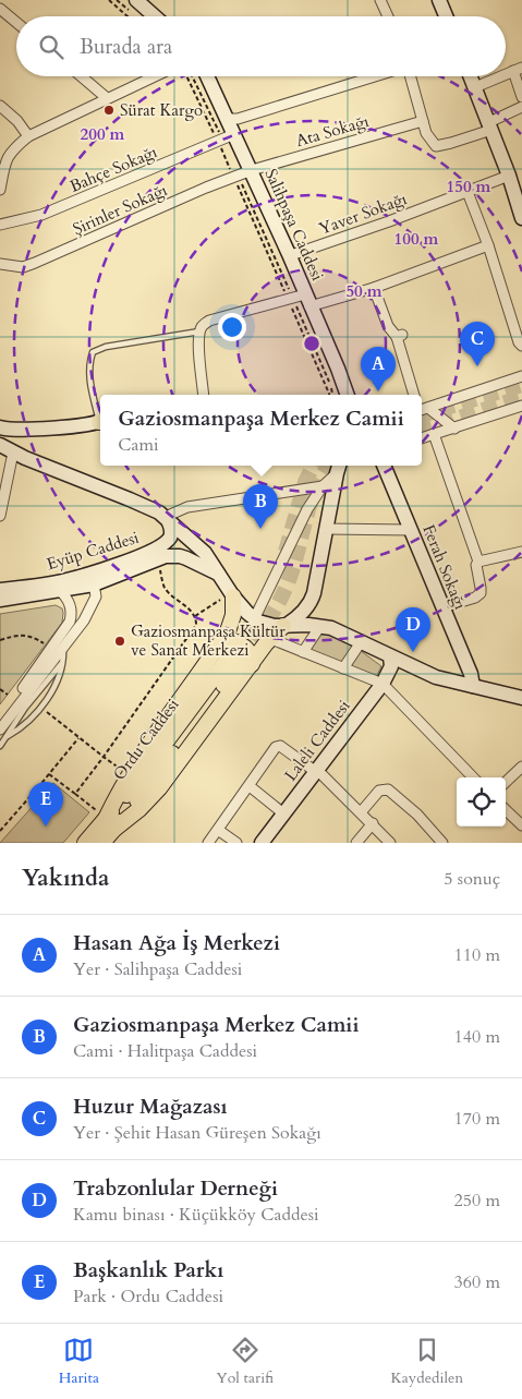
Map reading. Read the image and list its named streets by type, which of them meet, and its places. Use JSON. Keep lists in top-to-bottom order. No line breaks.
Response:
{"streets":{"main road":["Salihpaşa Caddesi","Eyüp Caddesi","Ferah Sokağı","Ordu Caddesi","Laleli Caddesi"],"street":["Ata Sokağı","Bahçe Sokağı","Şirinler Sokağı","Yaver Sokağı"]},"crossings":[["Ata Sokağı","Şirinler Sokağı"],["Ata Sokağı","Salihpaşa Caddesi"],["Bahçe Sokağı","Salihpaşa Caddesi"],["Şirinler Sokağı","Salihpaşa Caddesi"],["Yaver Sokağı","Salihpaşa Caddesi"]],"places":["Sürat Kargo","Gaziosmanpaşa Kültür ve Sanat Merkezi"],"page":{"search":"Burada ara","pins":["C","A","B","D","E"],"popup":["Gaziosmanpaşa Merkez Camii","Cami"],"heading":["Yakında","5 sonuç"],"list":[{"mark":"A","name":"Hasan Ağa İş Merkezi","note":"Yer · Salihpaşa Caddesi","value":"110 m"},{"mark":"B","name":"Gaziosmanpaşa Merkez Camii","note":"Cami · Halitpaşa Caddesi","value":"140 m"},{"mark":"C","name":"Huzur Mağazası","note":"Yer · Şehit Hasan Güreşen Sokağı","value":"170 m"},{"mark":"D","name":"Trabzonlular Derneği","note":"Kamu binası · Küçükköy Caddesi","value":"250 m"},{"mark":"E","name":"Başkanlık Parkı","note":"Park · Ordu Caddesi","value":"360 m"}],"nav":["Harita","Yol tarifi","Kaydedilen"]},"rings":["200 m","150 m","100 m","50 m"]}
